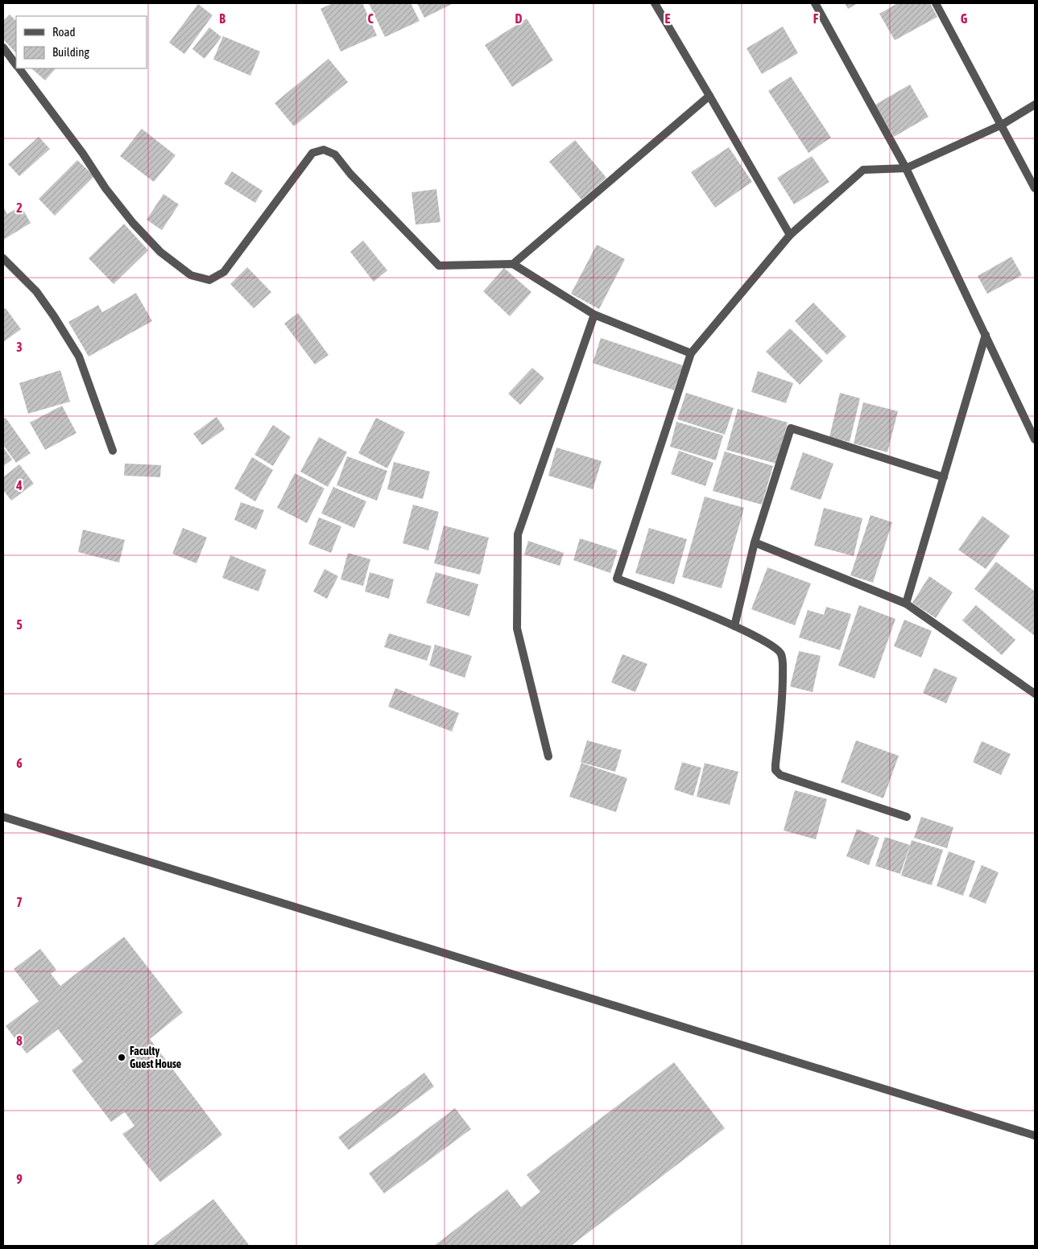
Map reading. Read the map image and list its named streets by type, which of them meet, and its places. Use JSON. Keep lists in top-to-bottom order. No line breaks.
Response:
{"places":["Faculty Guest House"],"legend":["Road","Building"],"grid":{"columns":["B","C","D","E","F","G"],"rows":["2","3","4","5","6","7","8","9"]}}
